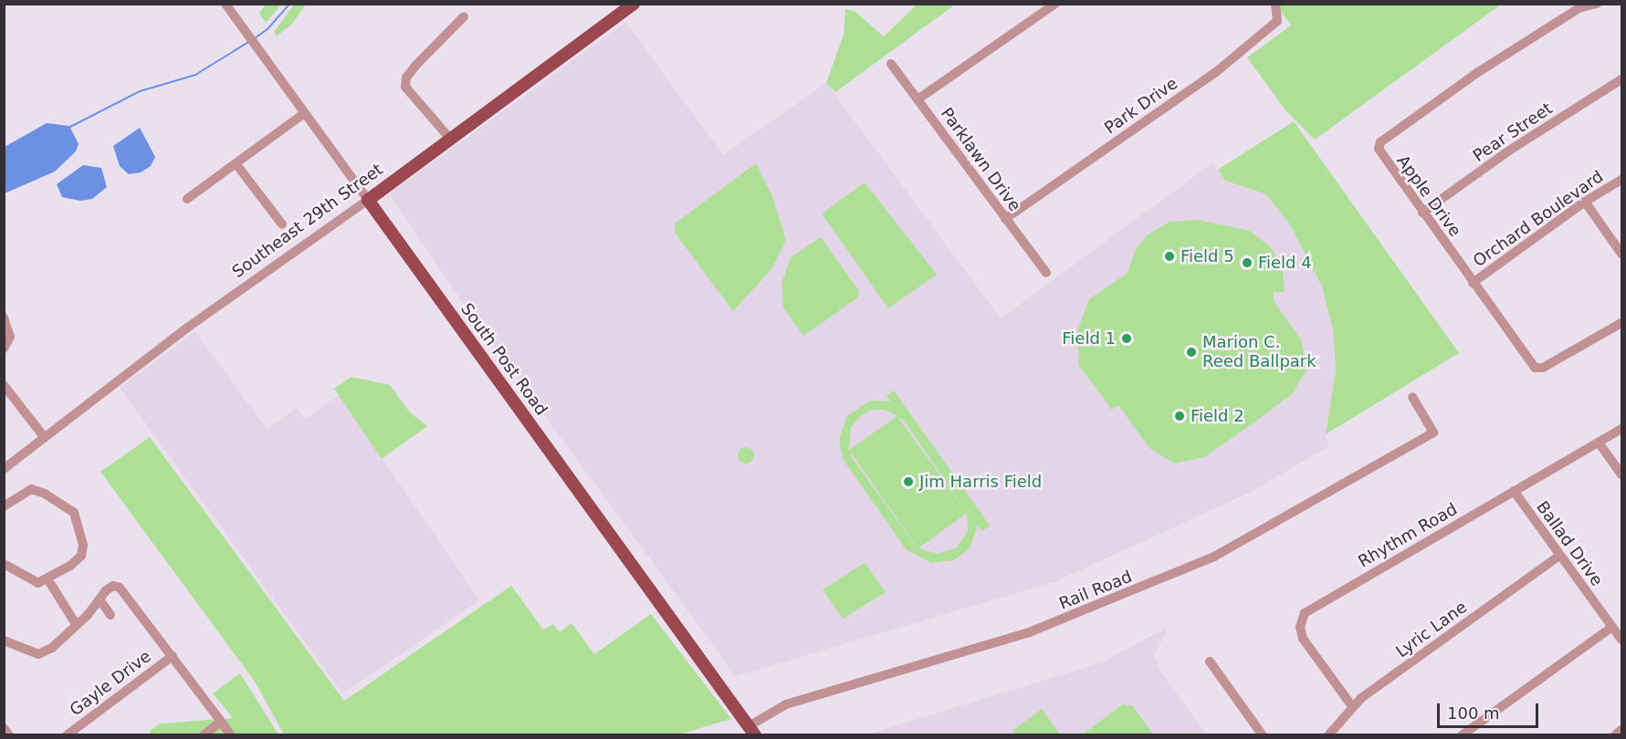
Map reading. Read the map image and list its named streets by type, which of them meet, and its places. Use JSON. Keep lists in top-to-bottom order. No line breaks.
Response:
{"streets":{"main road":["Southeast 29th Street","South Post Road"],"street":["Park Drive","Pear Street","Parklawn Drive","Apple Drive","Orchard Boulevard","Rhythm Road","Ballad Drive","Rail Road","Lyric Lane","Gayle Drive"]},"crossings":[["Park Drive","Parklawn Drive"],["Pear Street","Apple Drive"],["Apple Drive","Orchard Boulevard"],["Southeast 29th Street","South Post Road"],["South Post Road","Rail Road"],["Rhythm Road","Ballad Drive"],["Rhythm Road","Lyric Lane"],["Ballad Drive","Lyric Lane"]],"places":["Field 5","Field 4","Field 1","Marion C. Reed Ballpark","Field 2","Jim Harris Field"],"scale_bar":"100 m"}
